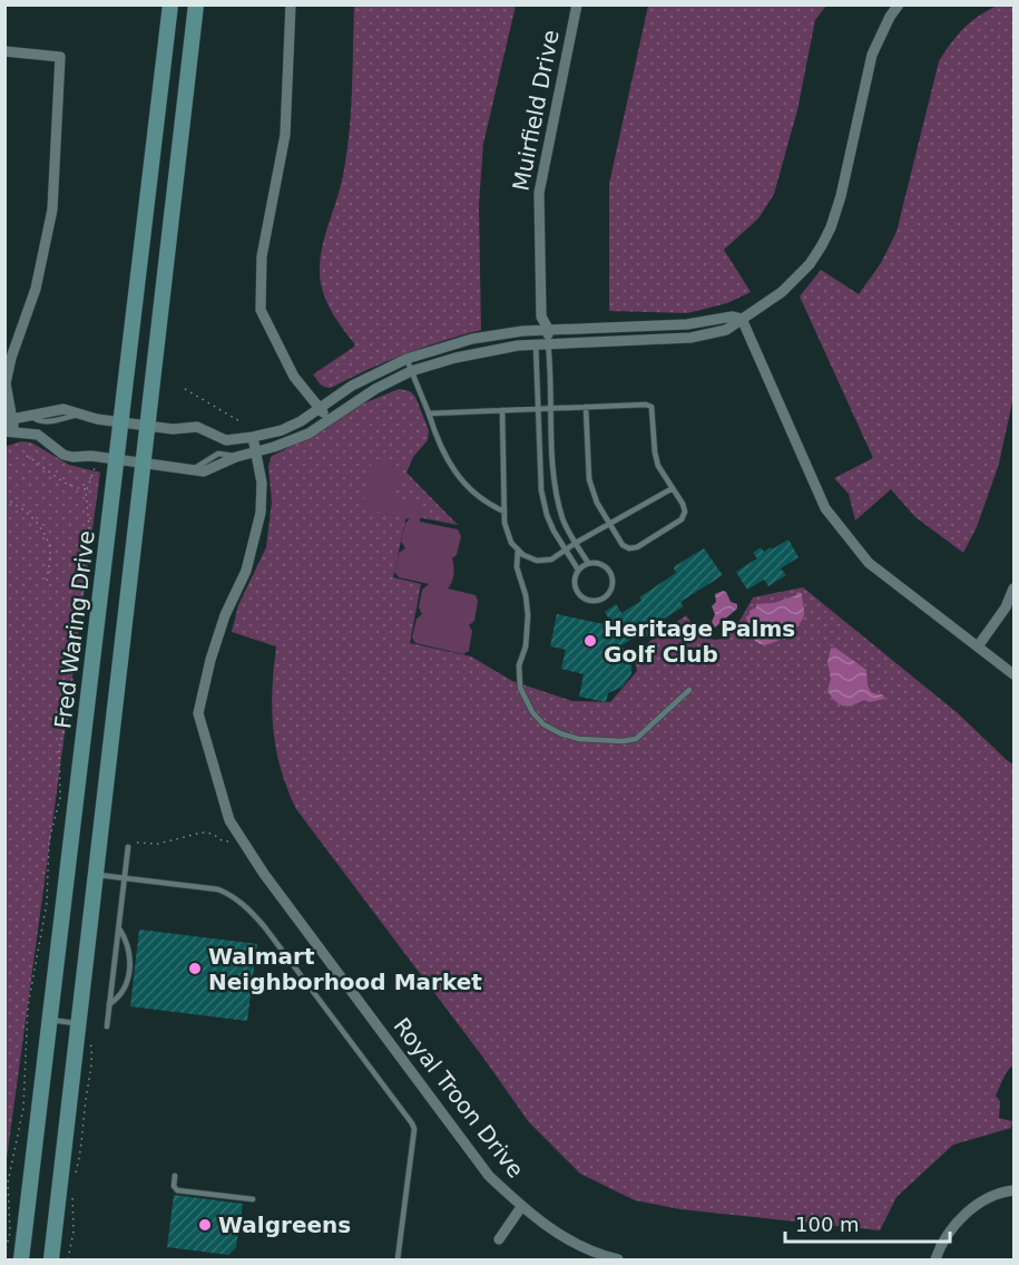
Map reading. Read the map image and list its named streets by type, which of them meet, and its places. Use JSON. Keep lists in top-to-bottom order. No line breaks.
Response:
{"streets":{"main road":["Fred Waring Drive"],"street":["Muirfield Drive","Royal Troon Drive"]},"places":["Heritage Palms Golf Club","Walmart Neighborhood Market","Walgreens"],"scale_bar":"100 m"}
